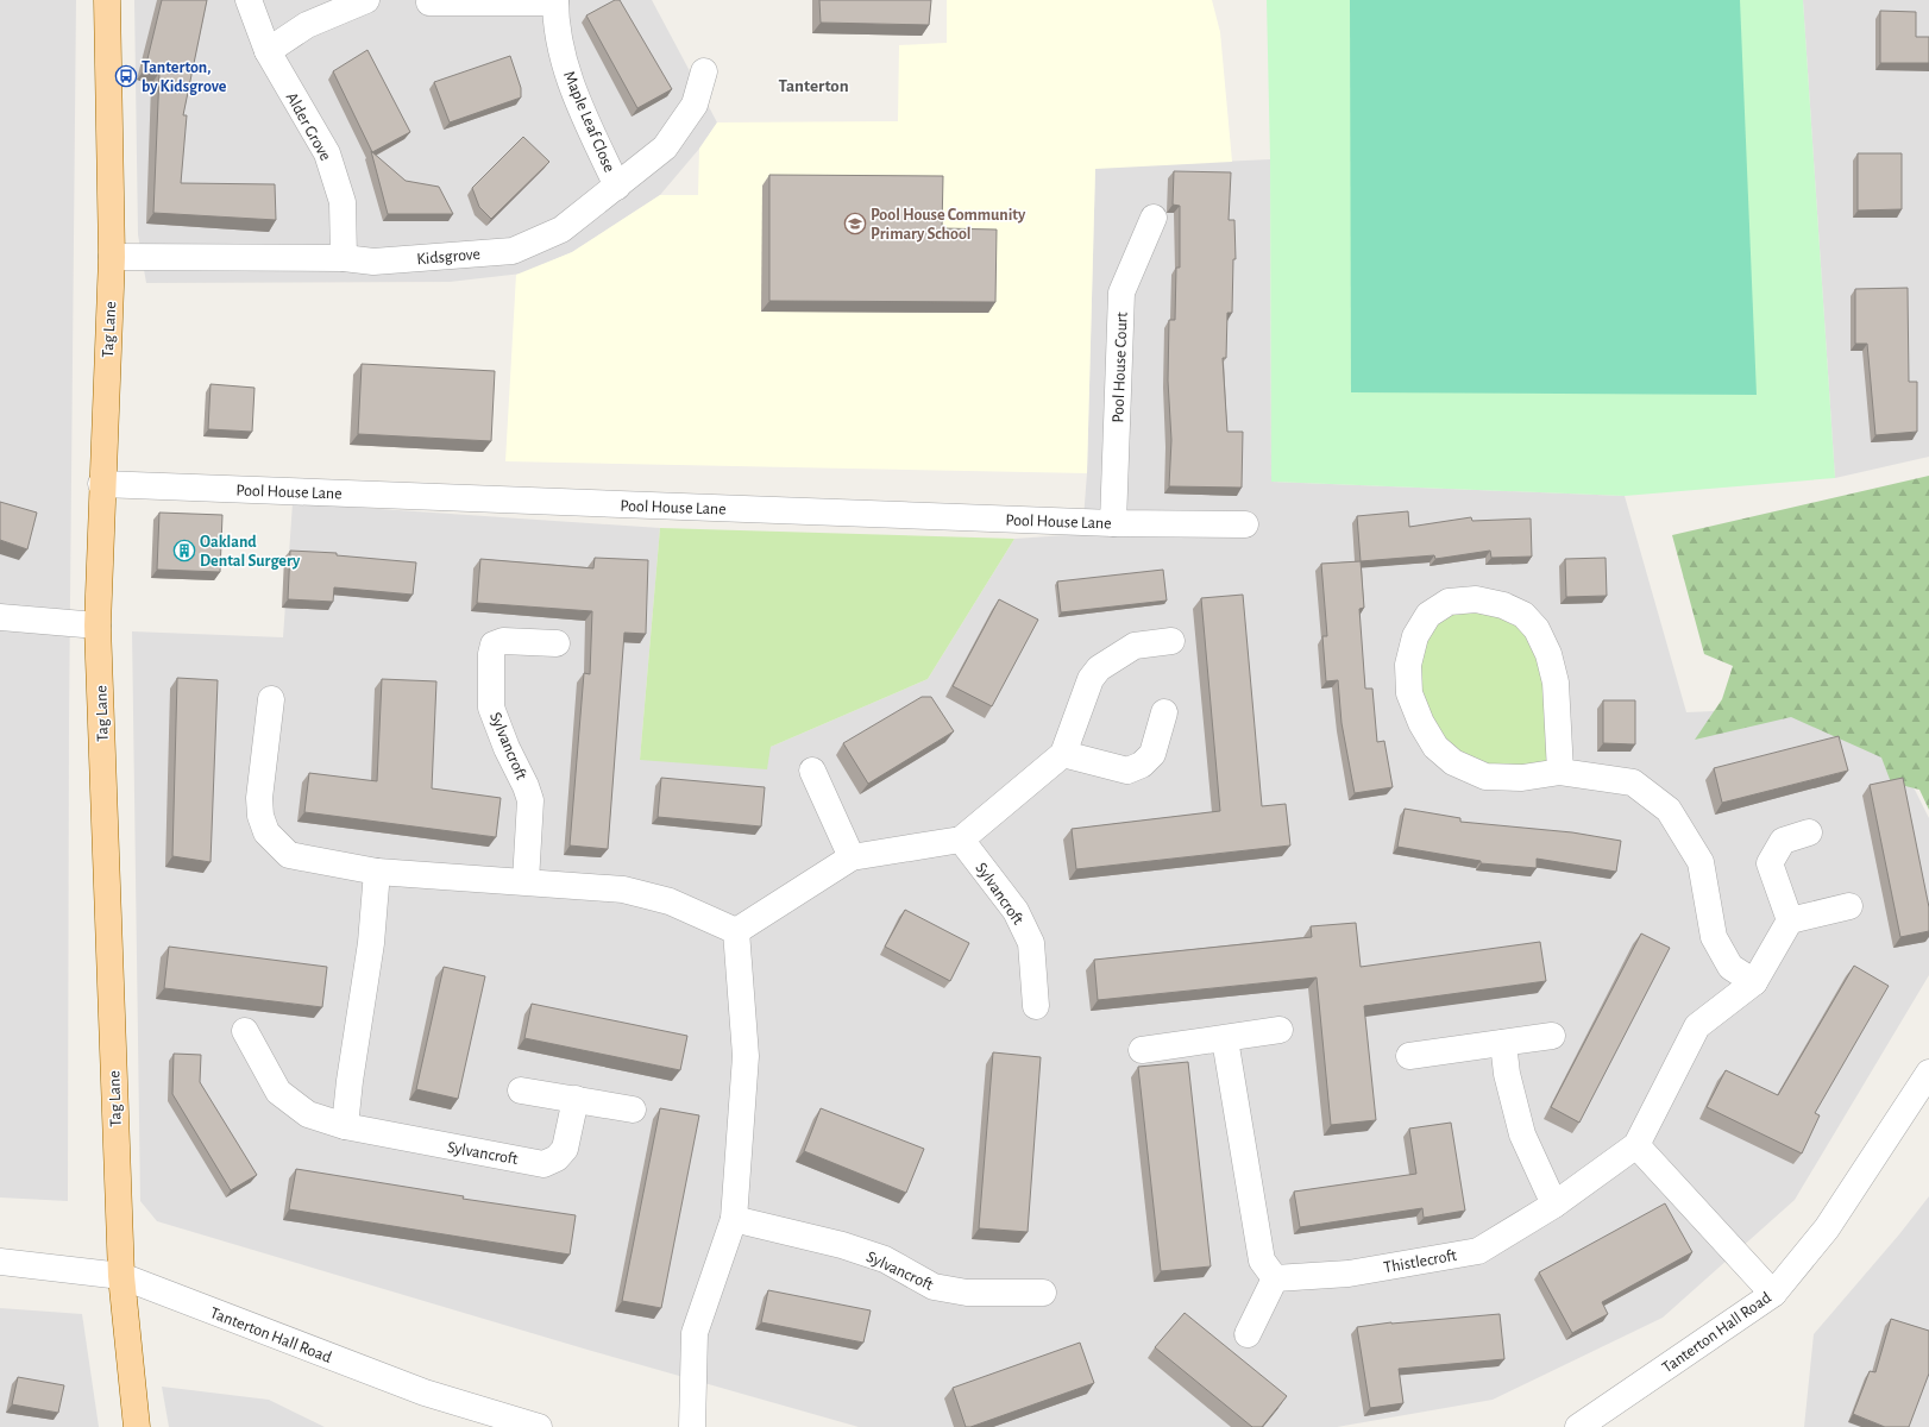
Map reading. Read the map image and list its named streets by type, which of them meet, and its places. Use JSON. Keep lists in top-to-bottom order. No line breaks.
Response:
{"streets":{"main road":["Tag Lane"],"street":["Maple Leaf Close","Alder Grove","Kidsgrove","Pool House Court","Pool House Lane","Sylvancroft","Thistlecroft","Tanterton Hall Road"]},"crossings":[["Maple Leaf Close","Kidsgrove"],["Alder Grove","Kidsgrove"],["Kidsgrove","Tag Lane"],["Tag Lane","Pool House Lane"],["Tag Lane","Tanterton Hall Road"],["Pool House Court","Pool House Lane"]],"districts":["Tanterton"],"places":{"bus stop":["Tanterton, by Kidsgrove"],"school or university":["Pool House Community Primary School"],"building":["Oakland Dental Surgery"]}}
